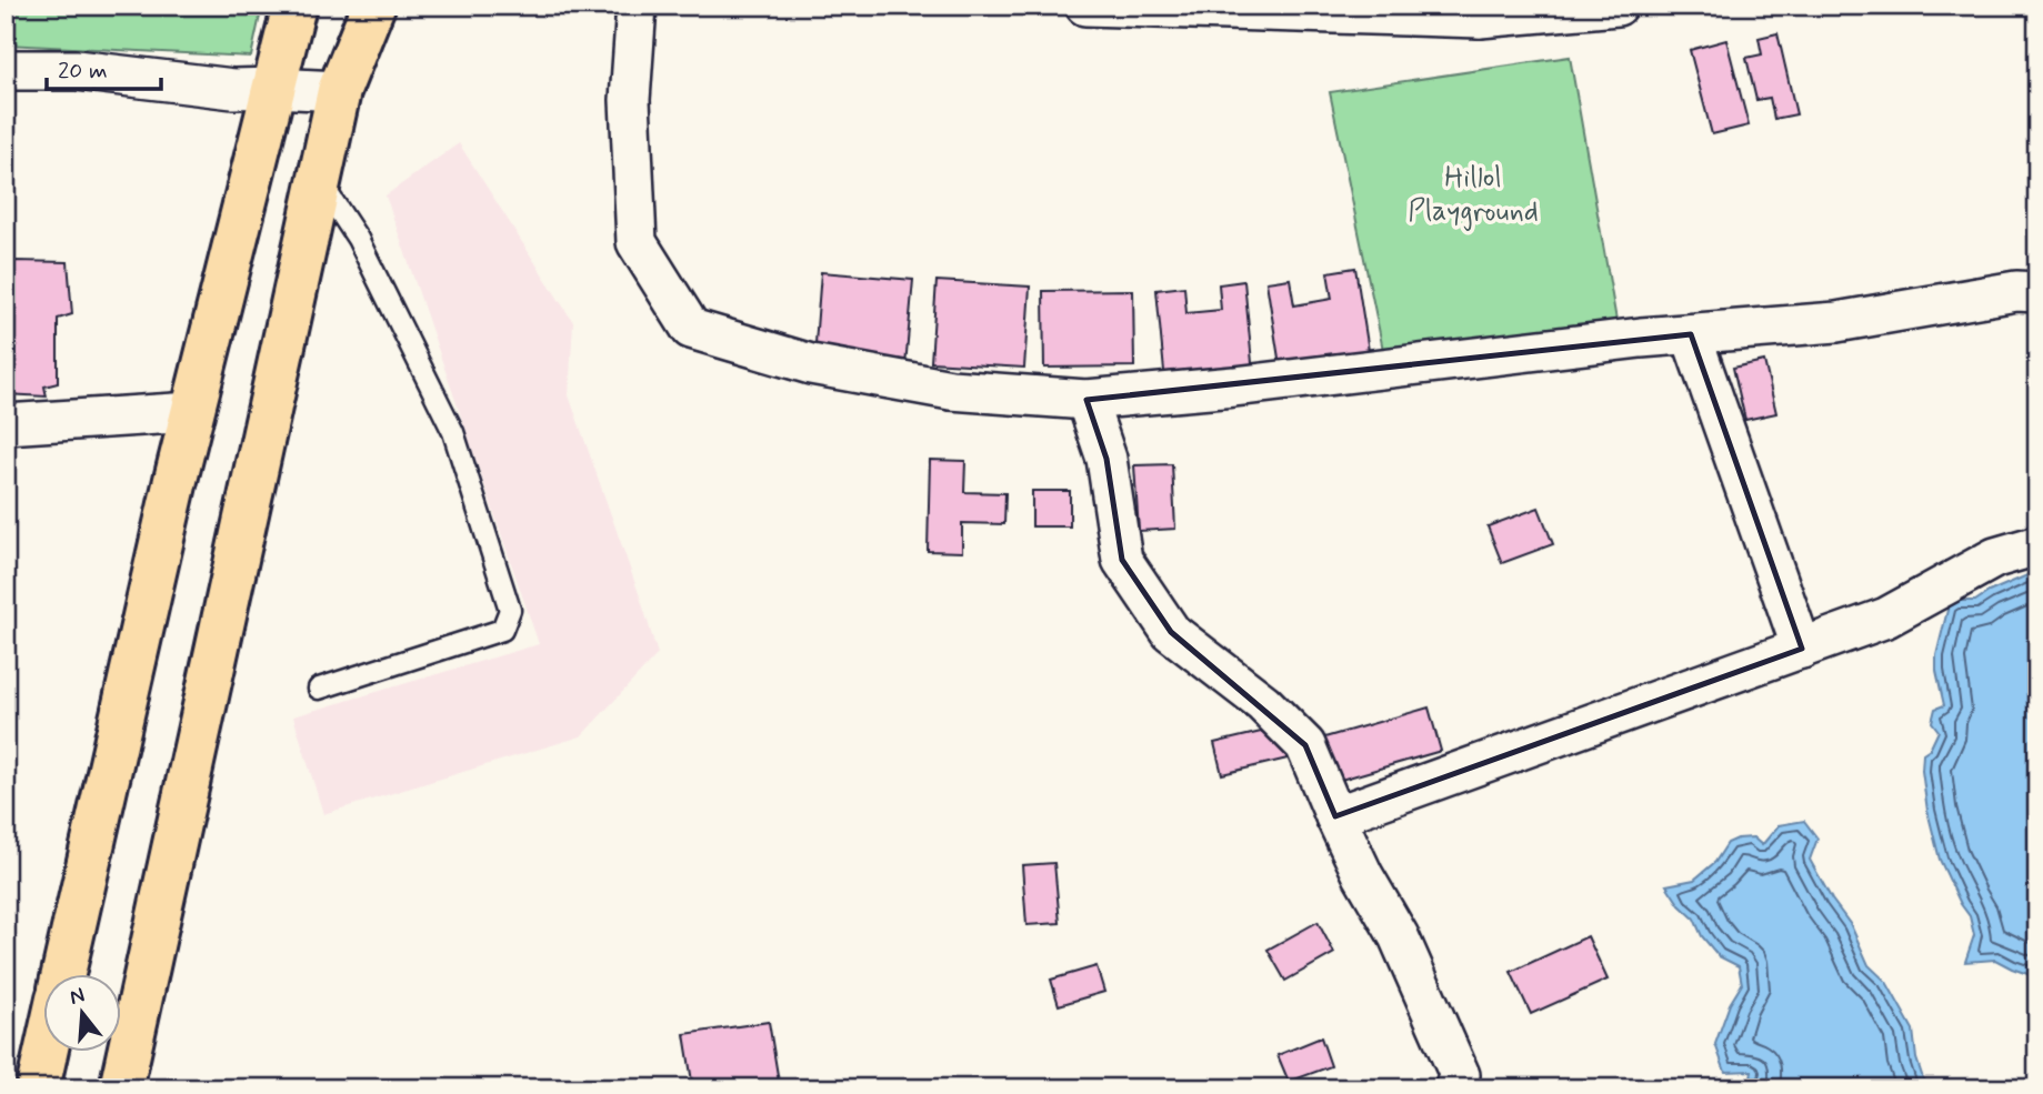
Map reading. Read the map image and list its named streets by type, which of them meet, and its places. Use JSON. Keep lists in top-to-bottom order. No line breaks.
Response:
{"parks":["Hillol Playground"],"scale_bar":"20 m","north":"top"}
